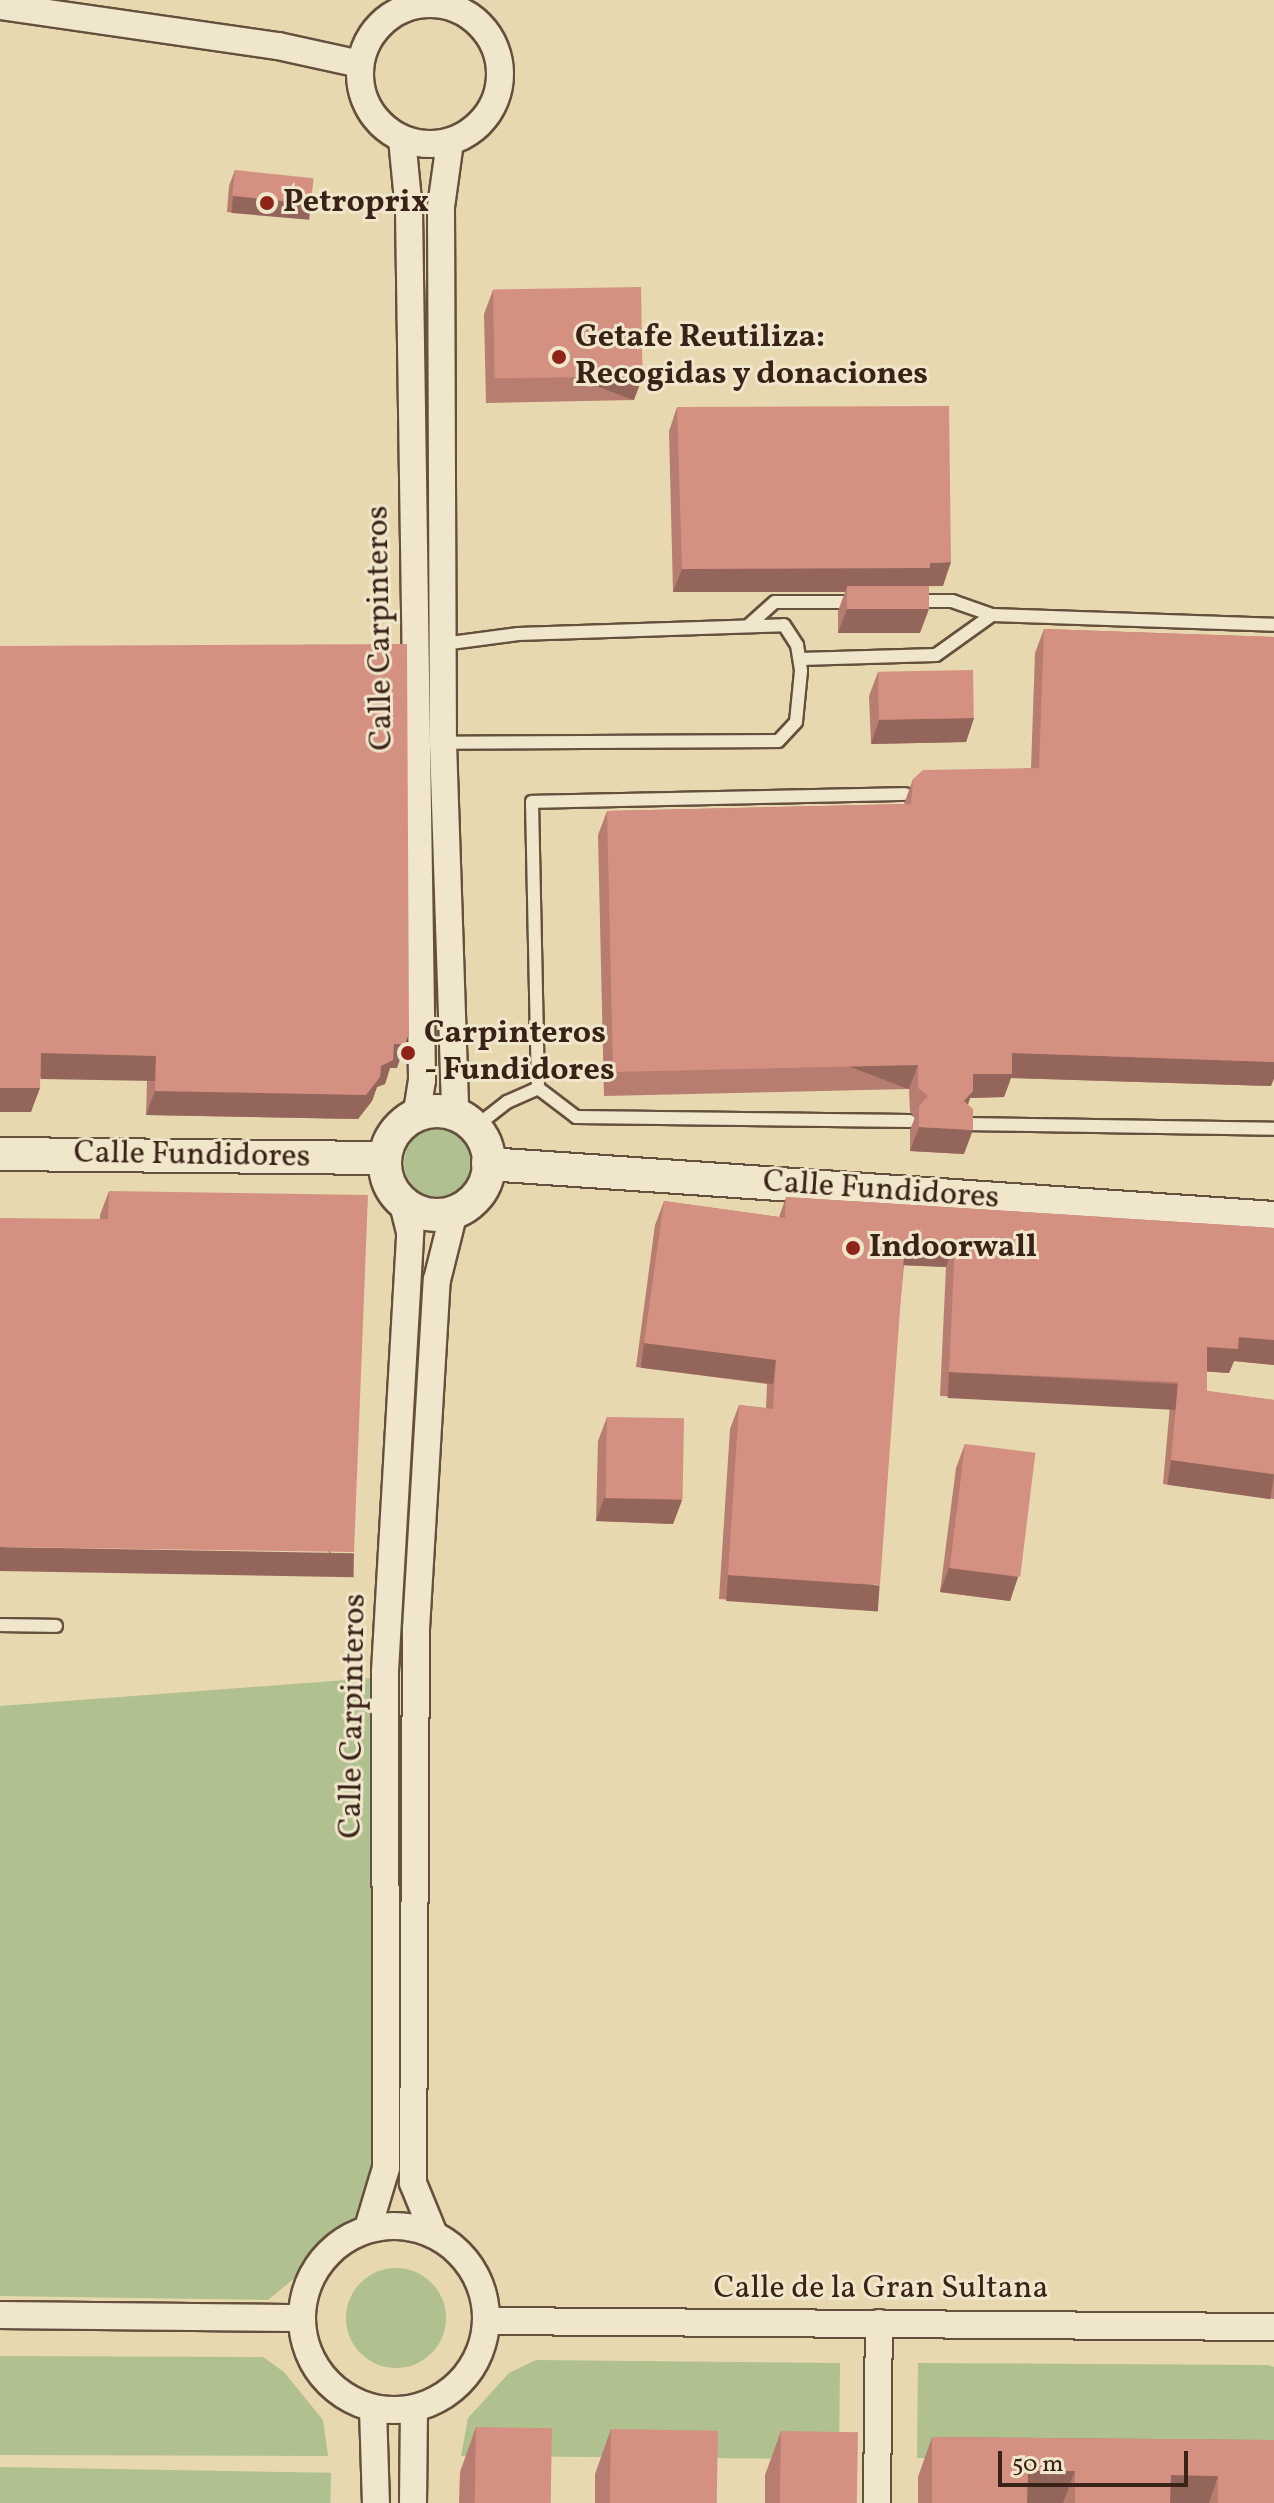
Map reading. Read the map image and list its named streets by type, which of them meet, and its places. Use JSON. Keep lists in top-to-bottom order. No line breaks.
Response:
{"streets":{"street":["Calle Carpinteros","Calle Fundidores","Calle de la Gran Sultana"]},"crossings":[["Calle Carpinteros","Calle Fundidores"],["Calle Carpinteros","Calle de la Gran Sultana"]],"places":["Petroprix","Getafe Reutiliza: Recogidas y donaciones","Carpinteros - Fundidores","Indoorwall"],"scale_bar":"50 m"}
